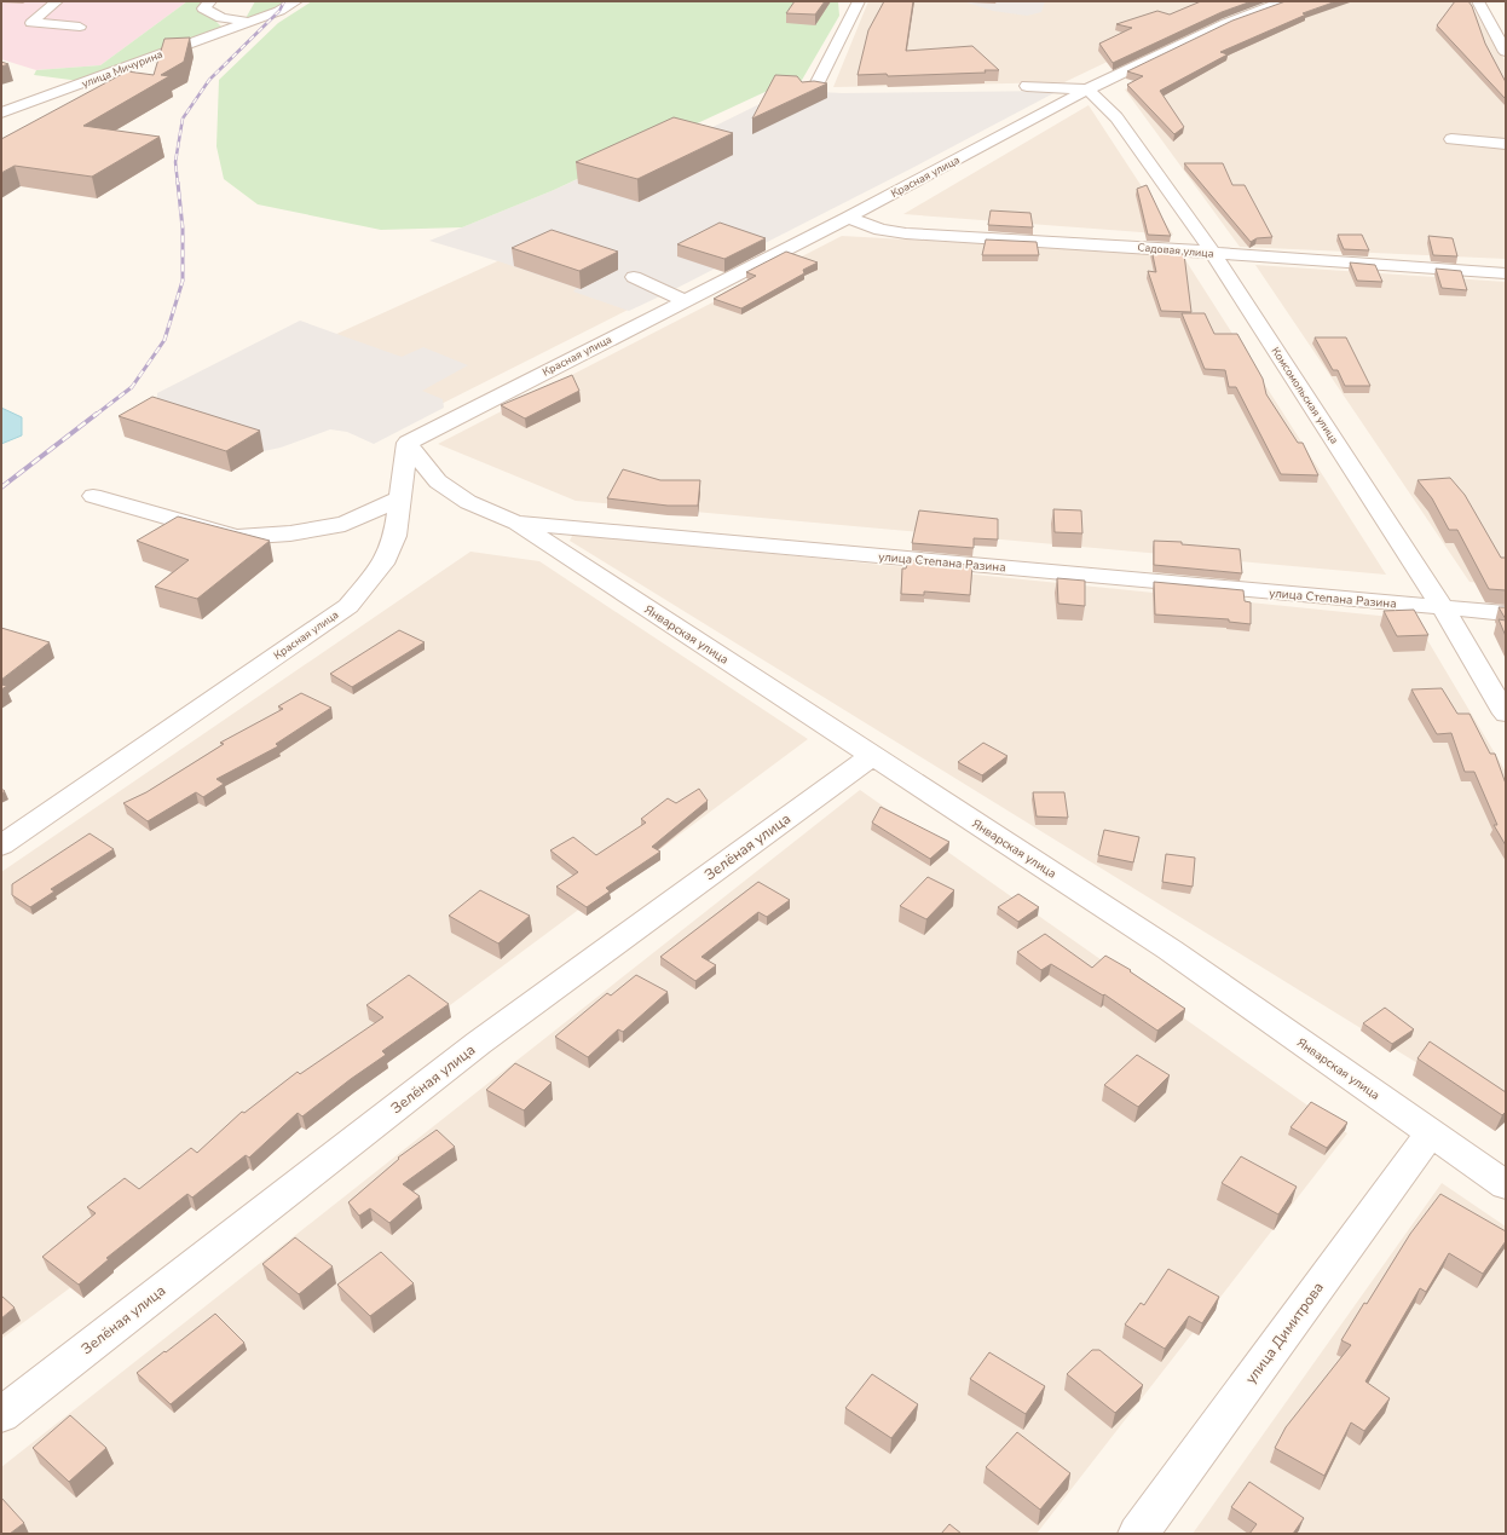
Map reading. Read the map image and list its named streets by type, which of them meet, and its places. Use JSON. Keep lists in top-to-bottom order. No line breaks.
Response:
{"streets":{"street":["улица Мичурина","Красная улица","Садовая улица","Комсомольская улица","улица Степана Разина","Январская улица","Зелёная улица","улица Димитрова"]},"crossings":[["Красная улица","Садовая улица"],["Красная улица","Комсомольская улица"],["Красная улица","улица Степана Разина"],["Садовая улица","Комсомольская улица"],["Комсомольская улица","улица Степана Разина"],["улица Степана Разина","Январская улица"],["Январская улица","Зелёная улица"],["Январская улица","улица Димитрова"]]}
